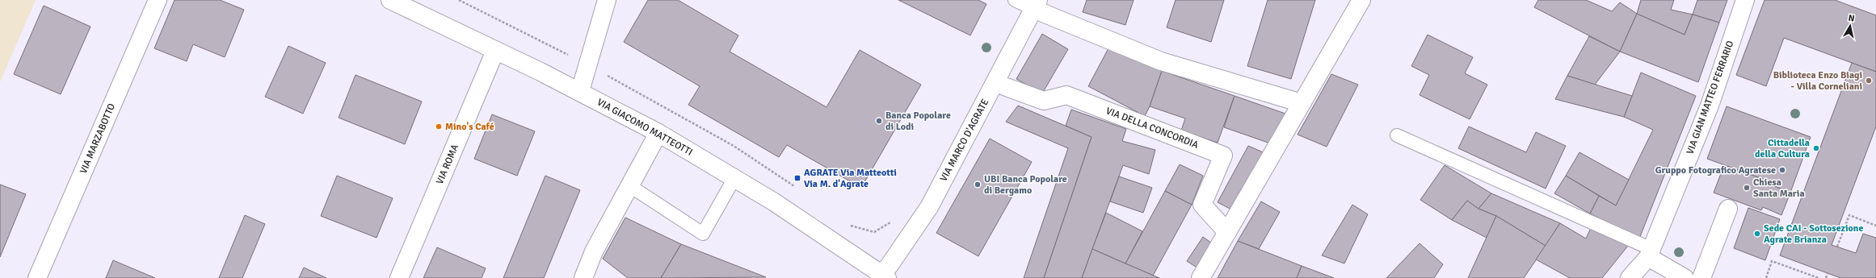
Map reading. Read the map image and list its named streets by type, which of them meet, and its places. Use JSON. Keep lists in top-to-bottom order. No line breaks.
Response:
{"streets":{"street":["VIA GIAN MATTEO FERRARIO","VIA GIACOMO MATTEOTTI","VIA DELLA CONCORDIA","VIA MARZABOTTO","VIA MARCO D'AGRATE","VIA ROMA"]},"crossings":[["VIA GIACOMO MATTEOTTI","VIA MARCO D'AGRATE"],["VIA GIACOMO MATTEOTTI","VIA ROMA"],["VIA DELLA CONCORDIA","VIA MARCO D'AGRATE"]],"places":{"other":["Biblioteca Enzo Biagi - Villa Corneliani","Banca Popolare di Lodi","Mino's Café","Cittadella della Cultura","Gruppo Fotografico Agratese","UBI Banca Popolare di Bergamo","Chiesa Santa Maria","Sede CAI - Sottosezione Agrate Brianza"],"transit":["AGRATE Via Matteotti Via M. d'Agrate"]},"north":"top"}
